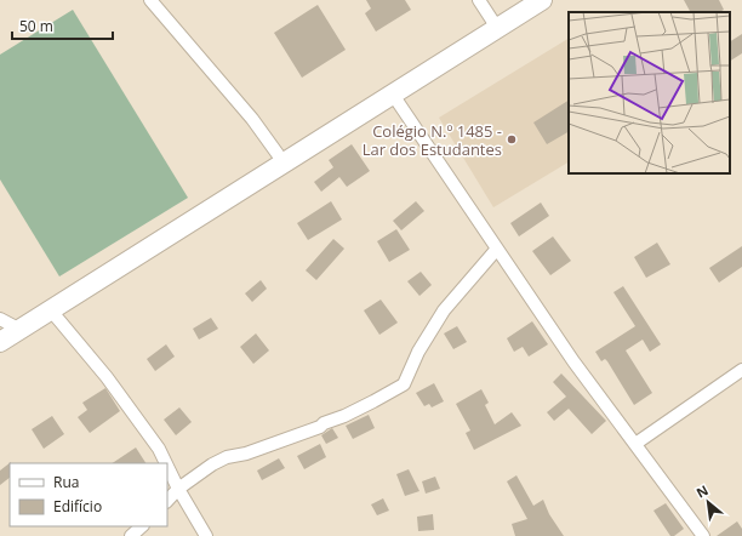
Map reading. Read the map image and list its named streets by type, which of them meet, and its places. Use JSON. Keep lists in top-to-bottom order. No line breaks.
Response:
{"places":["Colégio N.º 1485 - Lar dos Estudantes"],"legend":["Rua","Edifício"],"scale_bar":"50 m","north":"top left"}
